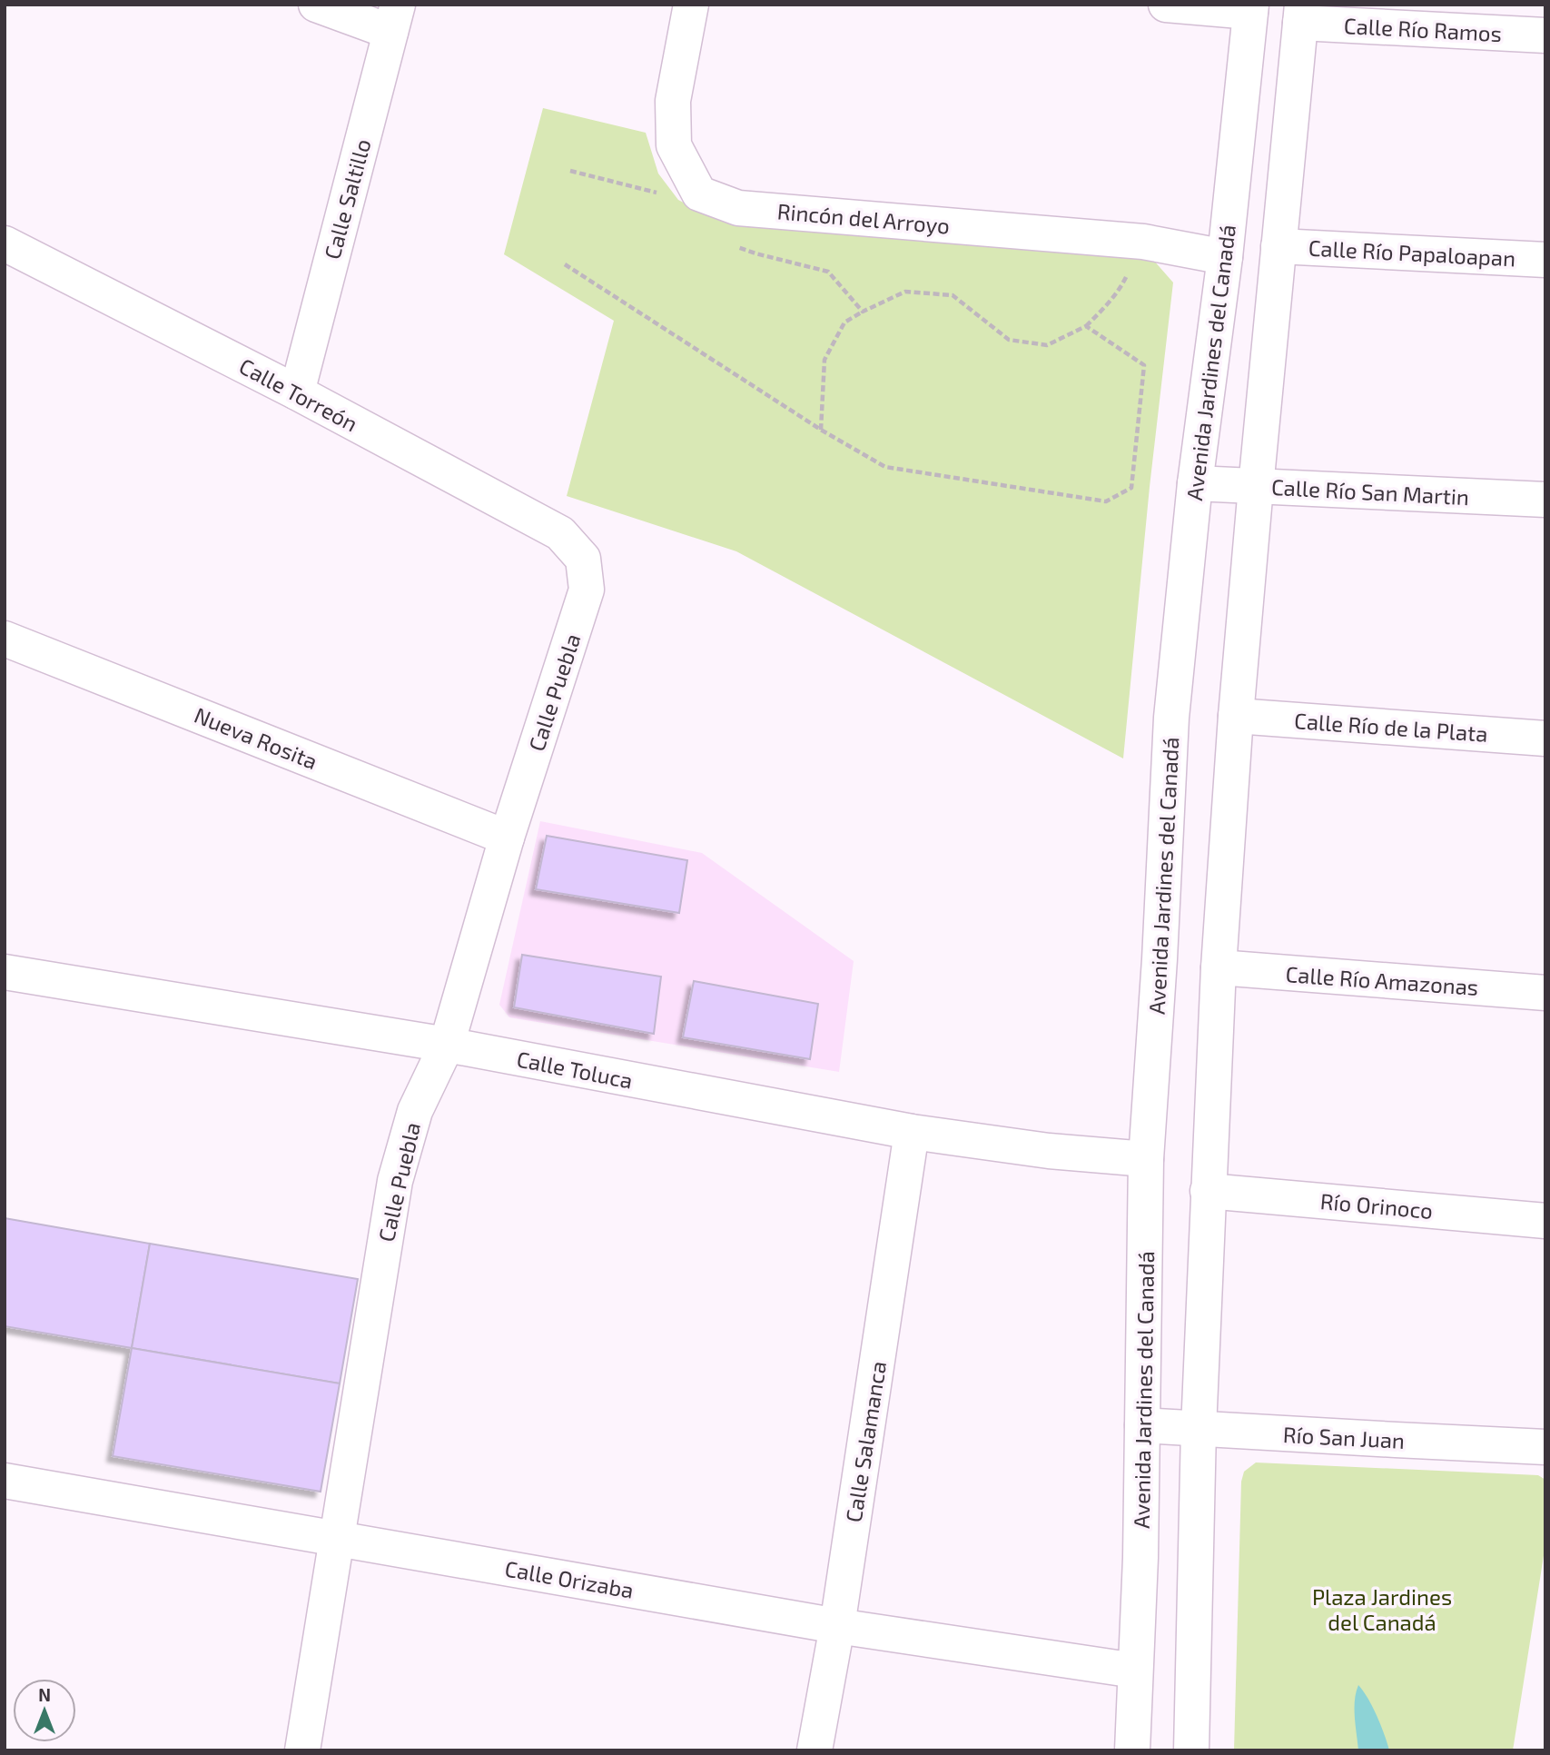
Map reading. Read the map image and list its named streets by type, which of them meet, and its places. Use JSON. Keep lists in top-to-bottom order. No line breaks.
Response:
{"streets":{"street":["Calle Río Ramos","Calle Saltillo","Rincón del Arroyo","Calle Río Papaloapan","Avenida Jardines del Canadá","Calle Torreón","Calle Río San Martin","Calle Puebla","Calle Río de la Plata","Nueva Rosita","Calle Río Amazonas","Calle Toluca","Río Orinoco","Río San Juan","Calle Salamanca","Calle Orizaba"]},"crossings":[["Calle Saltillo","Calle Torreón"],["Rincón del Arroyo","Avenida Jardines del Canadá"],["Avenida Jardines del Canadá","Calle Río San Martin"],["Avenida Jardines del Canadá","Calle Toluca"],["Avenida Jardines del Canadá","Río San Juan"],["Avenida Jardines del Canadá","Calle Orizaba"],["Calle Torreón","Calle Puebla"],["Calle Puebla","Nueva Rosita"],["Calle Puebla","Calle Toluca"],["Calle Puebla","Calle Orizaba"],["Calle Toluca","Calle Salamanca"],["Calle Salamanca","Calle Orizaba"]],"parks":["Plaza Jardines del Canadá"],"north":"top"}
